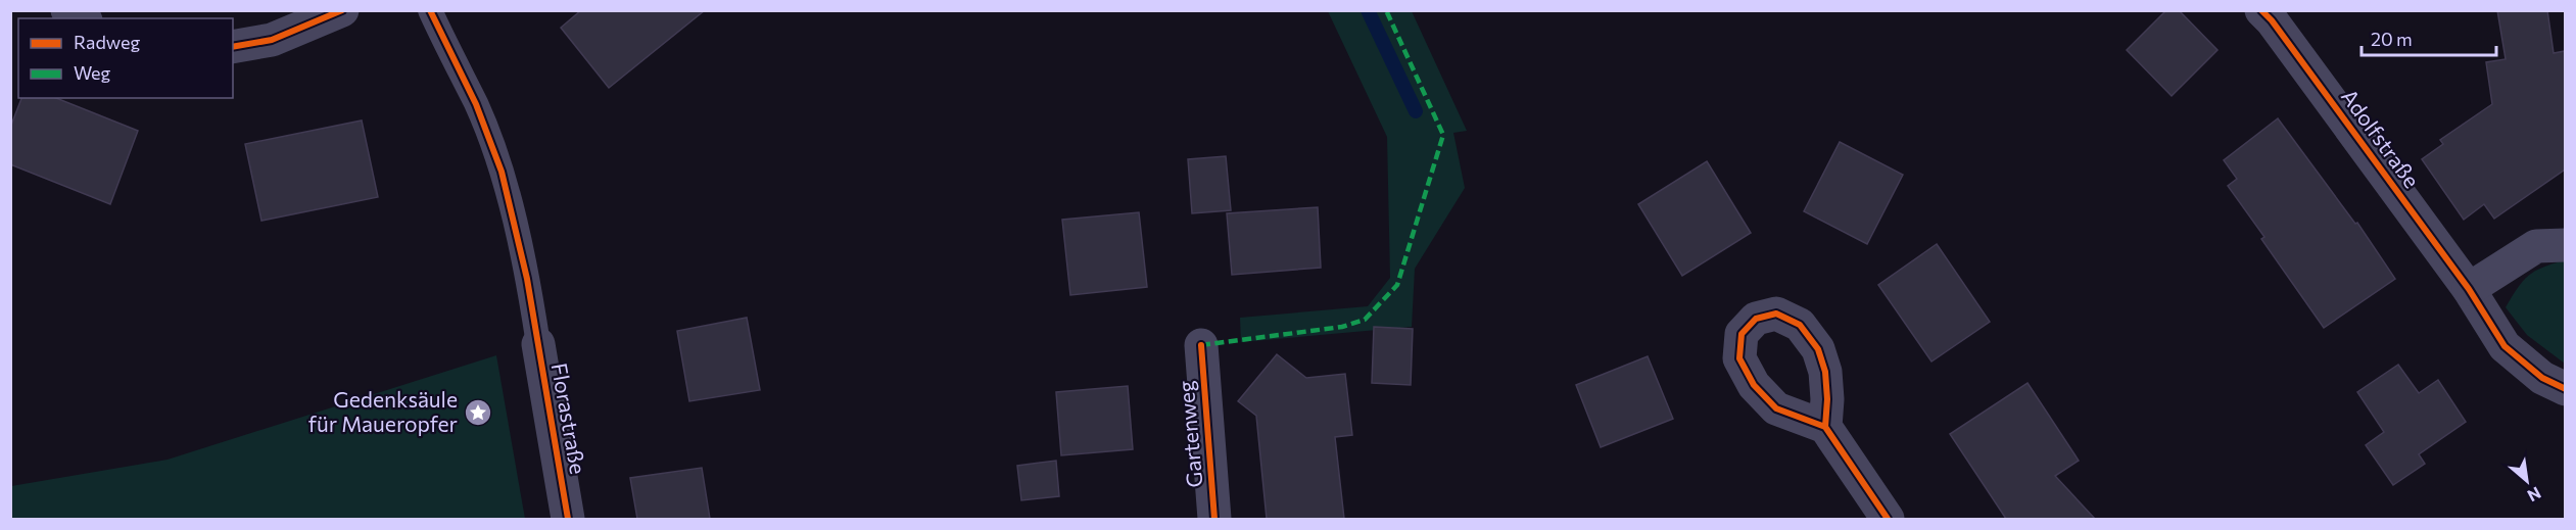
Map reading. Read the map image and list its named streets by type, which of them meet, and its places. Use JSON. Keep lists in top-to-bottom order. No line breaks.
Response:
{"streets":{"street":["Adolfstraße","Florastraße","Gartenweg"]},"places":{"place":["Gedenksäule für Maueropfer"]},"legend":["Radweg","Weg"],"scale_bar":"20 m","north":"bottom right"}
